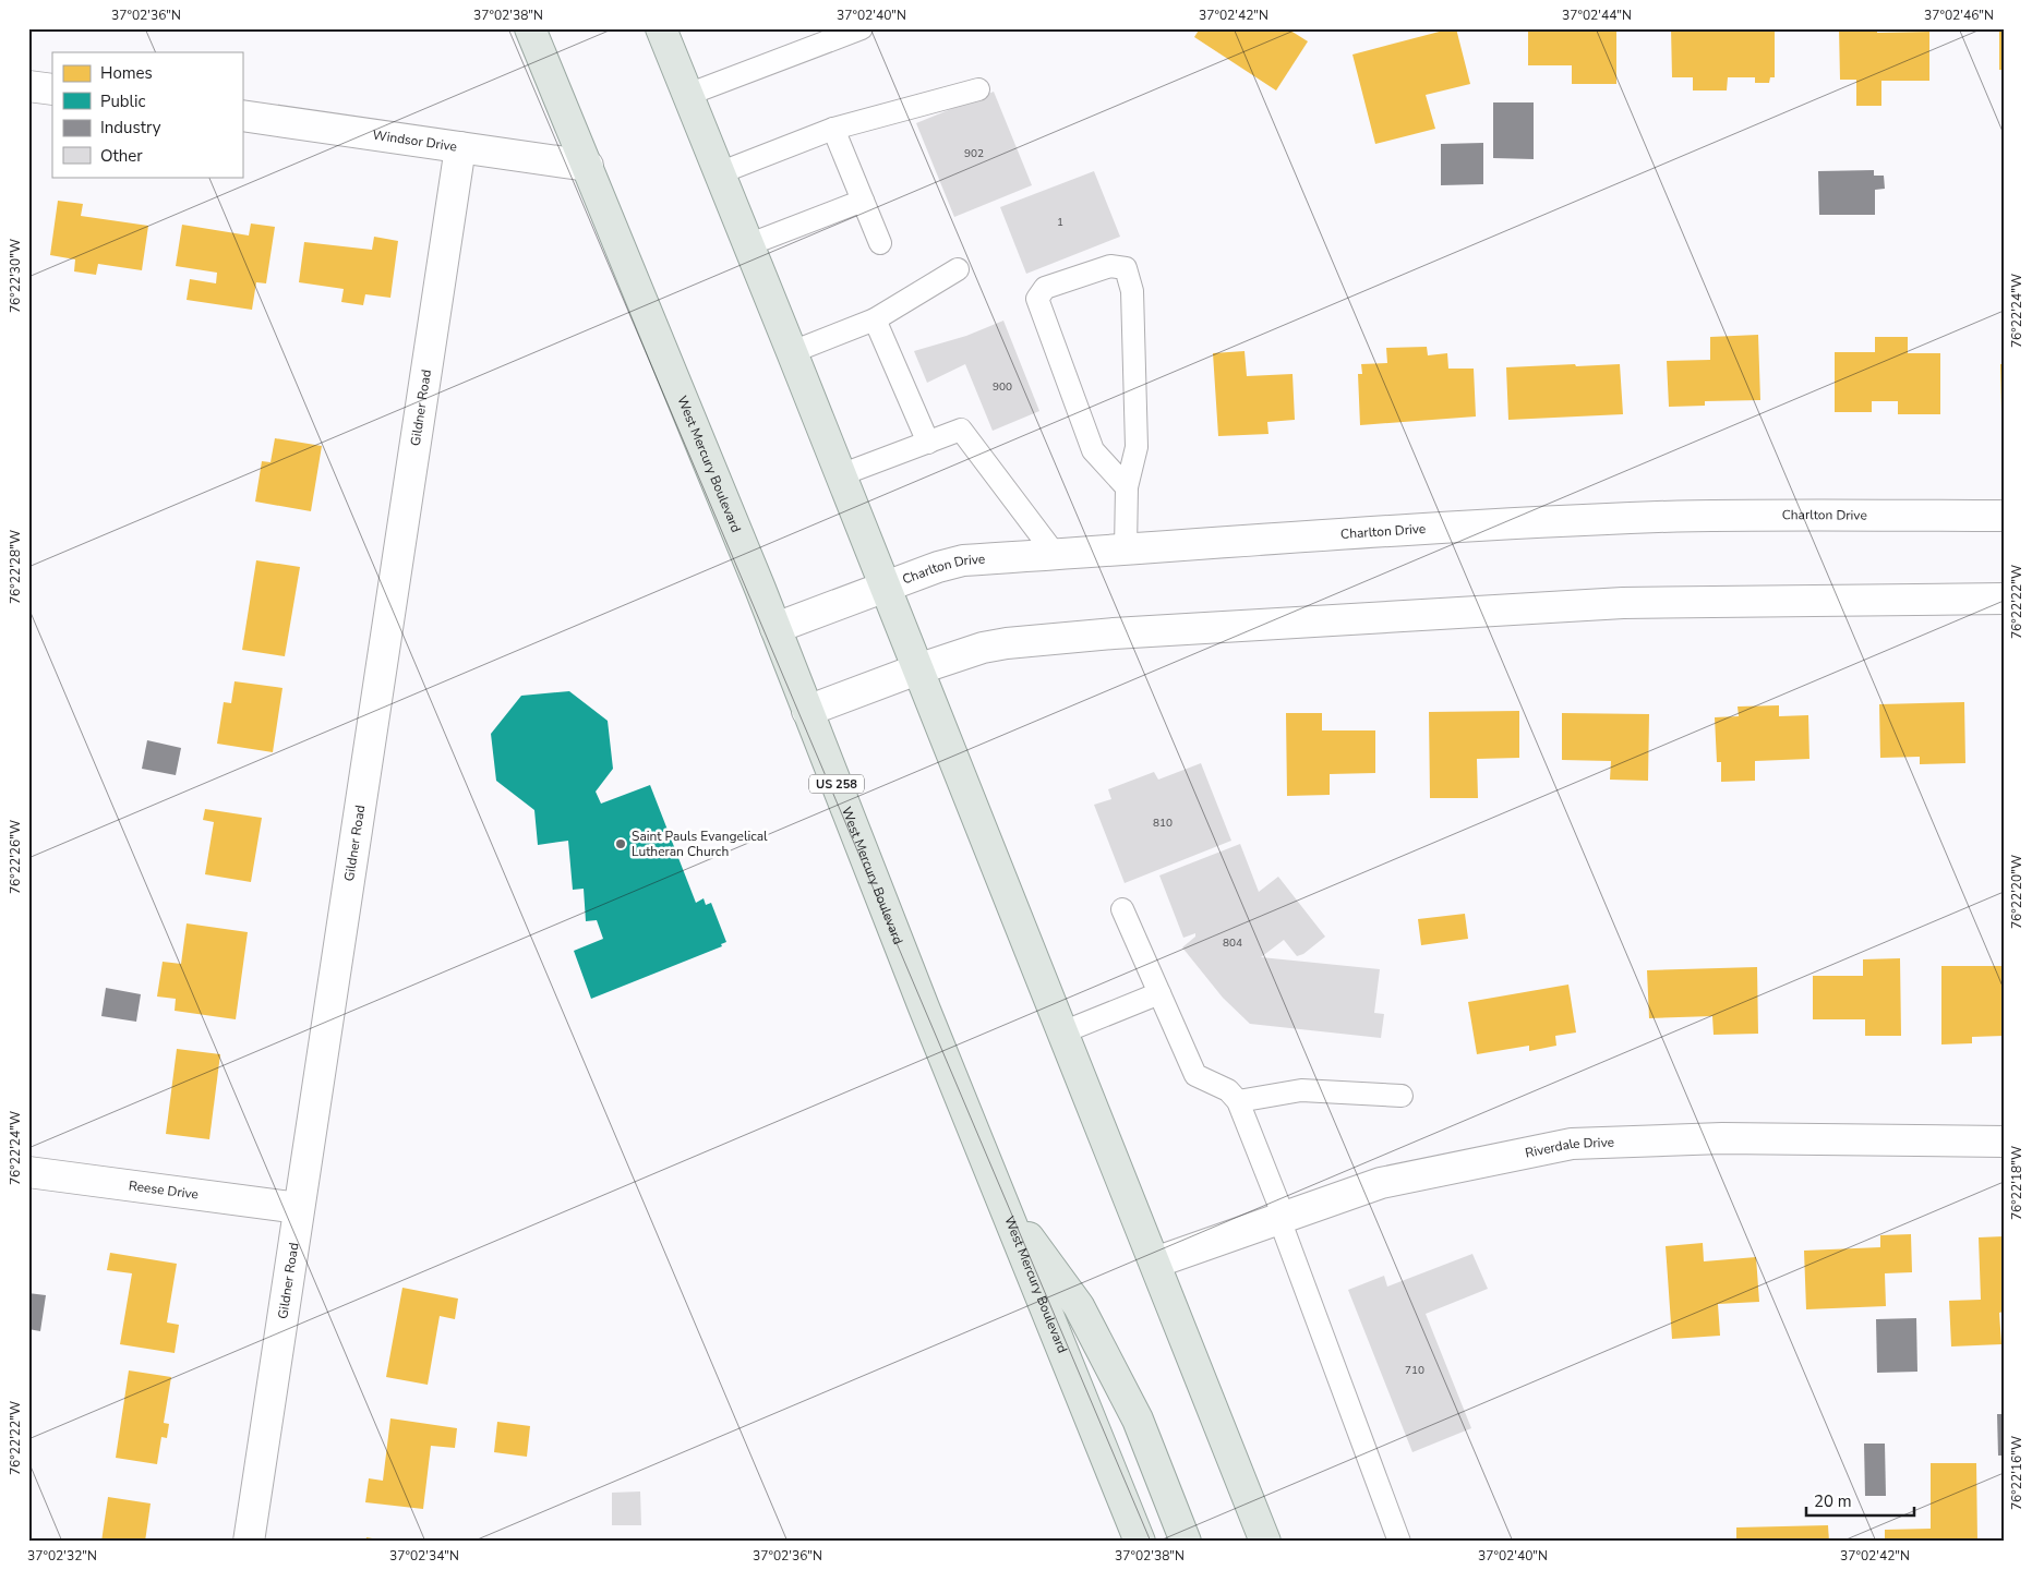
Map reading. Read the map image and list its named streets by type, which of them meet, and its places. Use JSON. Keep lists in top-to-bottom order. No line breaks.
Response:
{"streets":{"main road":["West Mercury Boulevard","US 258"],"street":["Windsor Drive","Gildner Road","Charlton Drive","Riverdale Drive","Reese Drive"]},"crossings":[["Windsor Drive","Gildner Road"],["Windsor Drive","West Mercury Boulevard"],["Gildner Road","Reese Drive"],["West Mercury Boulevard","Charlton Drive"]],"places":["Saint Pauls Evangelical Lutheran Church"],"house_numbers":["902","1","900","810","804","710"],"legend":["Homes","Public","Industry","Other"],"scale_bar":"20 m","coordinates":["37°02'36\"N","37°02'38\"N","37°02'40\"N","37°02'42\"N","37°02'44\"N","37°02'46\"N","76°22'30\"W","76°22'24\"W","76°22'28\"W","76°22'22\"W","76°22'26\"W","76°22'20\"W","76°22'18\"W","76°22'16\"W","37°02'32\"N","37°02'34\"N"]}
